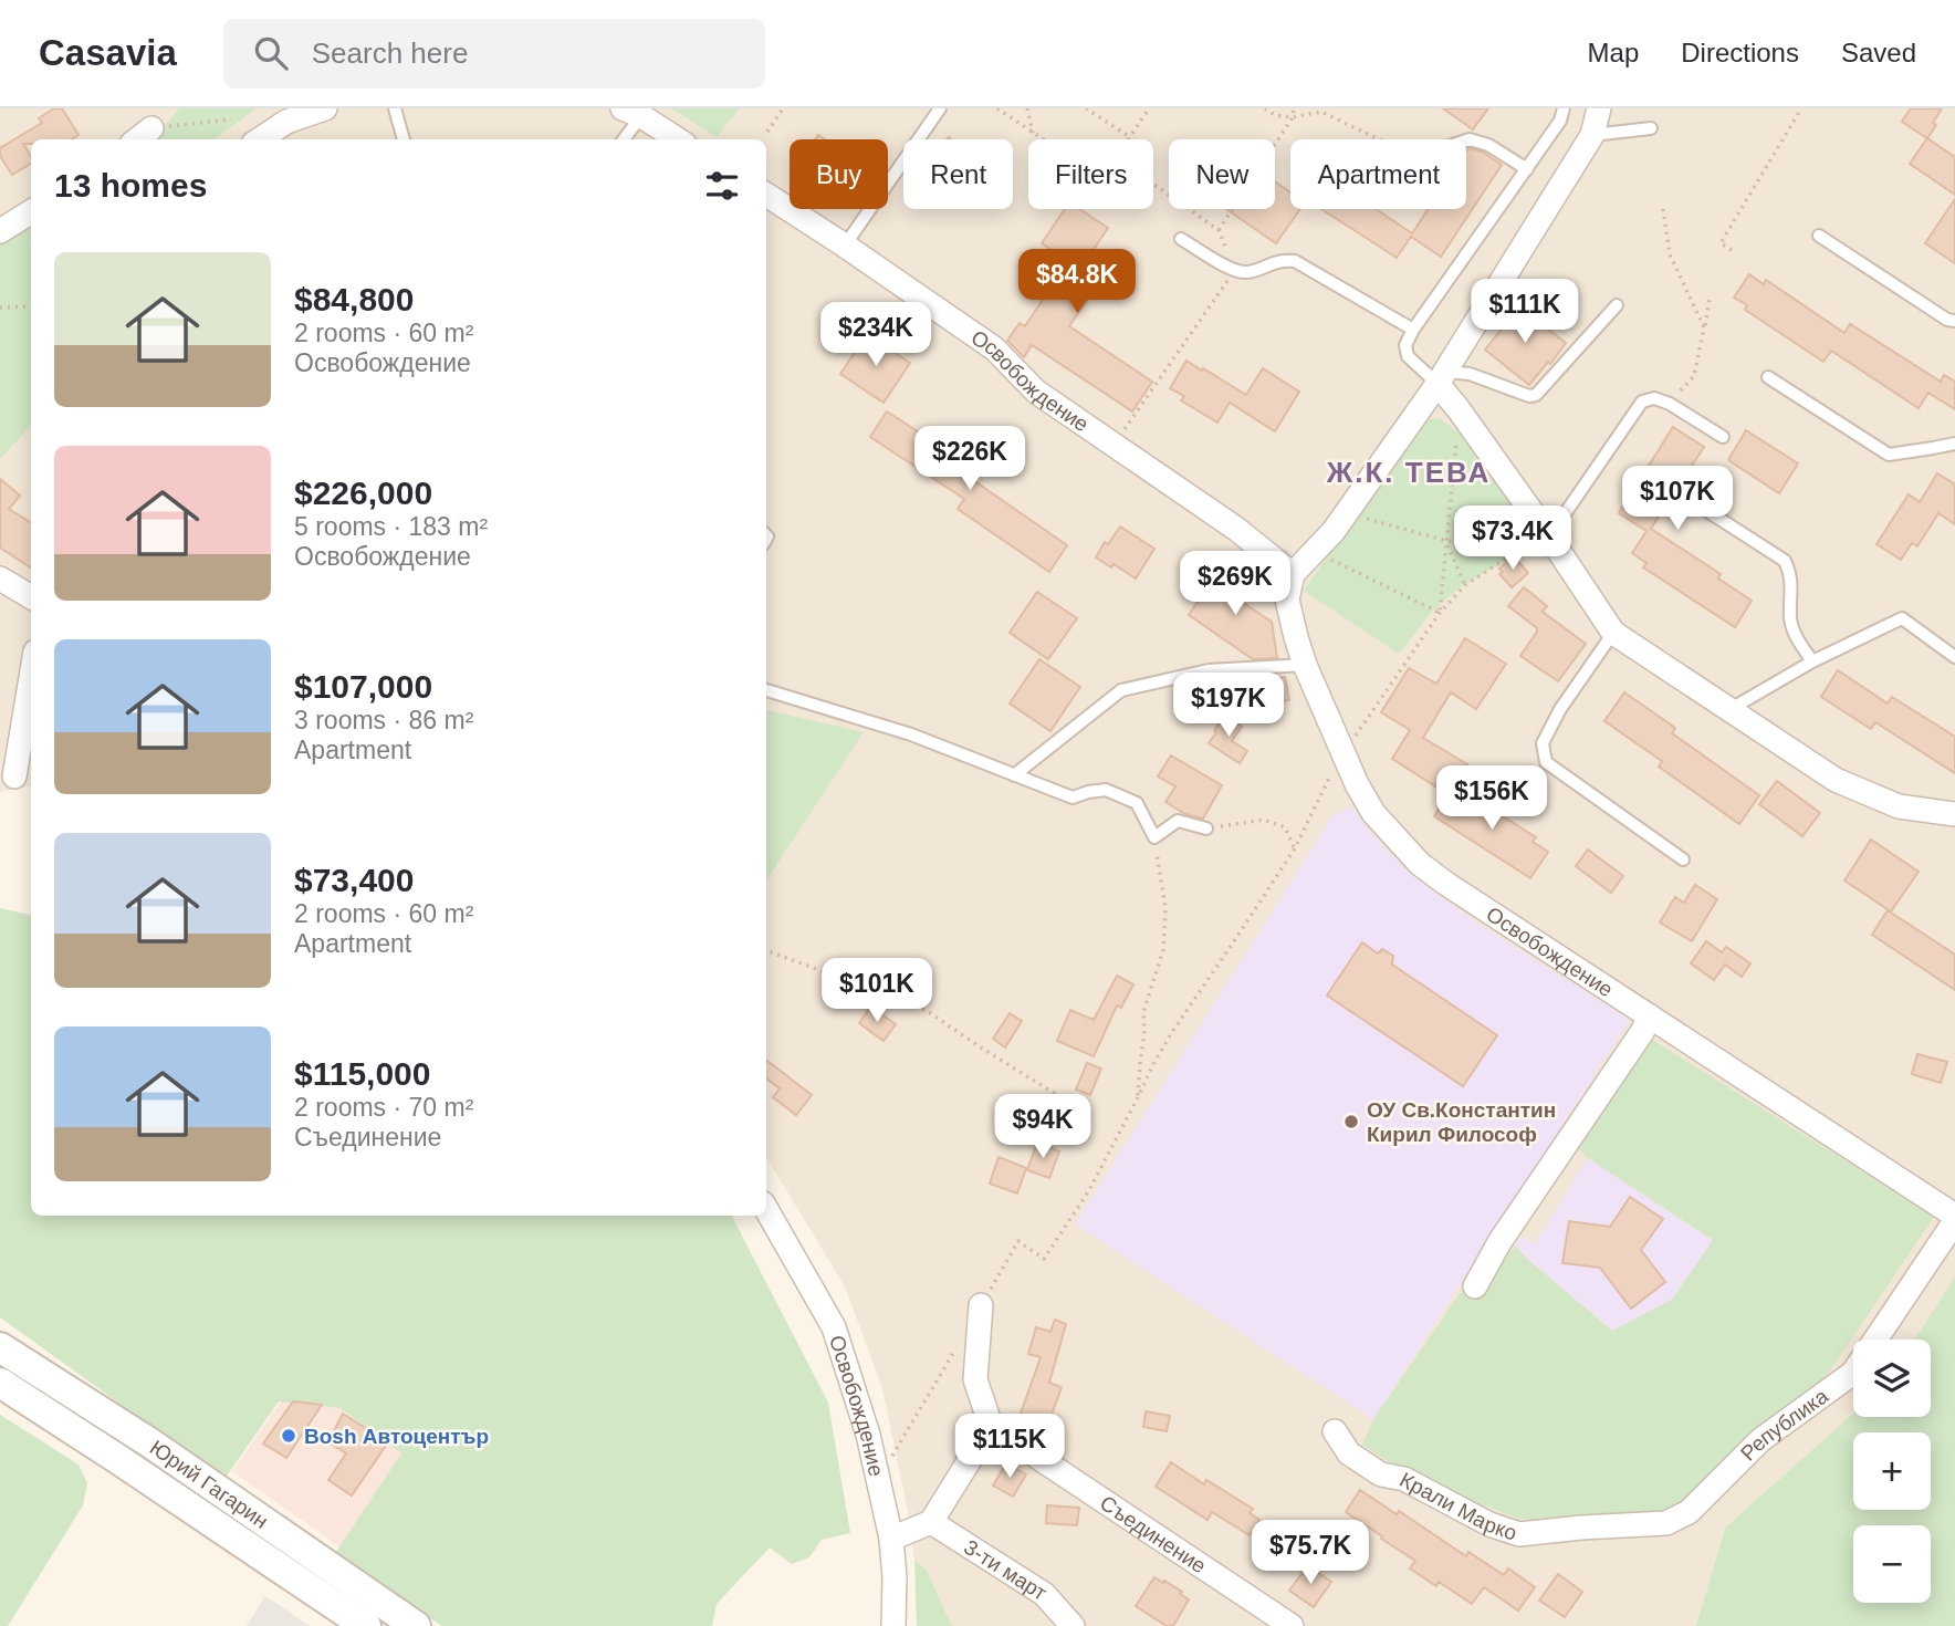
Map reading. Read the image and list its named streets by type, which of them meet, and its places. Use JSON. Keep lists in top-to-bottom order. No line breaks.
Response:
{"streets":{"street":["Освобождение","Република","Юрий Гагарин","Крали Марко","Съединение","3-ти март"]},"crossings":[["Освобождение","Република"],["Република","Крали Марко"]],"districts":["Ж.К. ТЕВА"],"places":["ОУ Св.Константин Кирил Философ","Bosh Автоцентър"],"page":{"header":"Casavia","search":"Search here","nav":["Map","Directions","Saved"],"chip":["Buy","Rent","Filters","New","Apartment"],"heading":"13 homes","list":[{"name":"$84,800","note":"2 rooms · 60 m² · Освобождение"},{"name":"$226,000","note":"5 rooms · 183 m² · Освобождение"},{"name":"$107,000","note":"3 rooms · 86 m² · Apartment"},{"name":"$73,400","note":"2 rooms · 60 m² · Apartment"},{"name":"$115,000","note":"2 rooms · 70 m² · Съединение"}],"price":["$84.8K","$111K","$234K","$226K","$107K","$73.4K","$269K","$197K","$156K","$101K","$94K","$115K","$75.7K"],"map_buttons":["+","−"]}}
